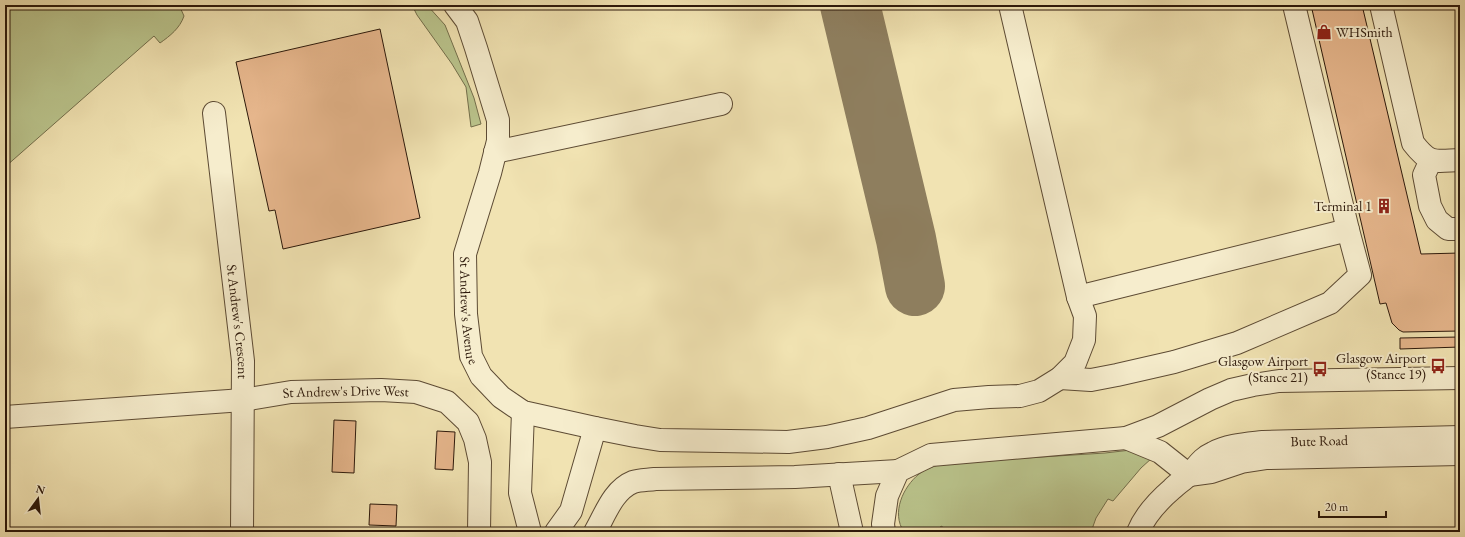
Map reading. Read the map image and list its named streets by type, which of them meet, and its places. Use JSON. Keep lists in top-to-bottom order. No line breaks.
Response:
{"streets":{"street":["St Andrew's Avenue","St Andrew's Crescent","St Andrew's Drive West","Bute Road"]},"crossings":[["St Andrew's Crescent","St Andrew's Drive West"]],"places":{"shop":["WHSmith"],"building":["Terminal 1"],"bus stop":["Glasgow Airport (Stance 19)","Glasgow Airport (Stance 21)"]},"scale_bar":"20 m","north":"top"}
